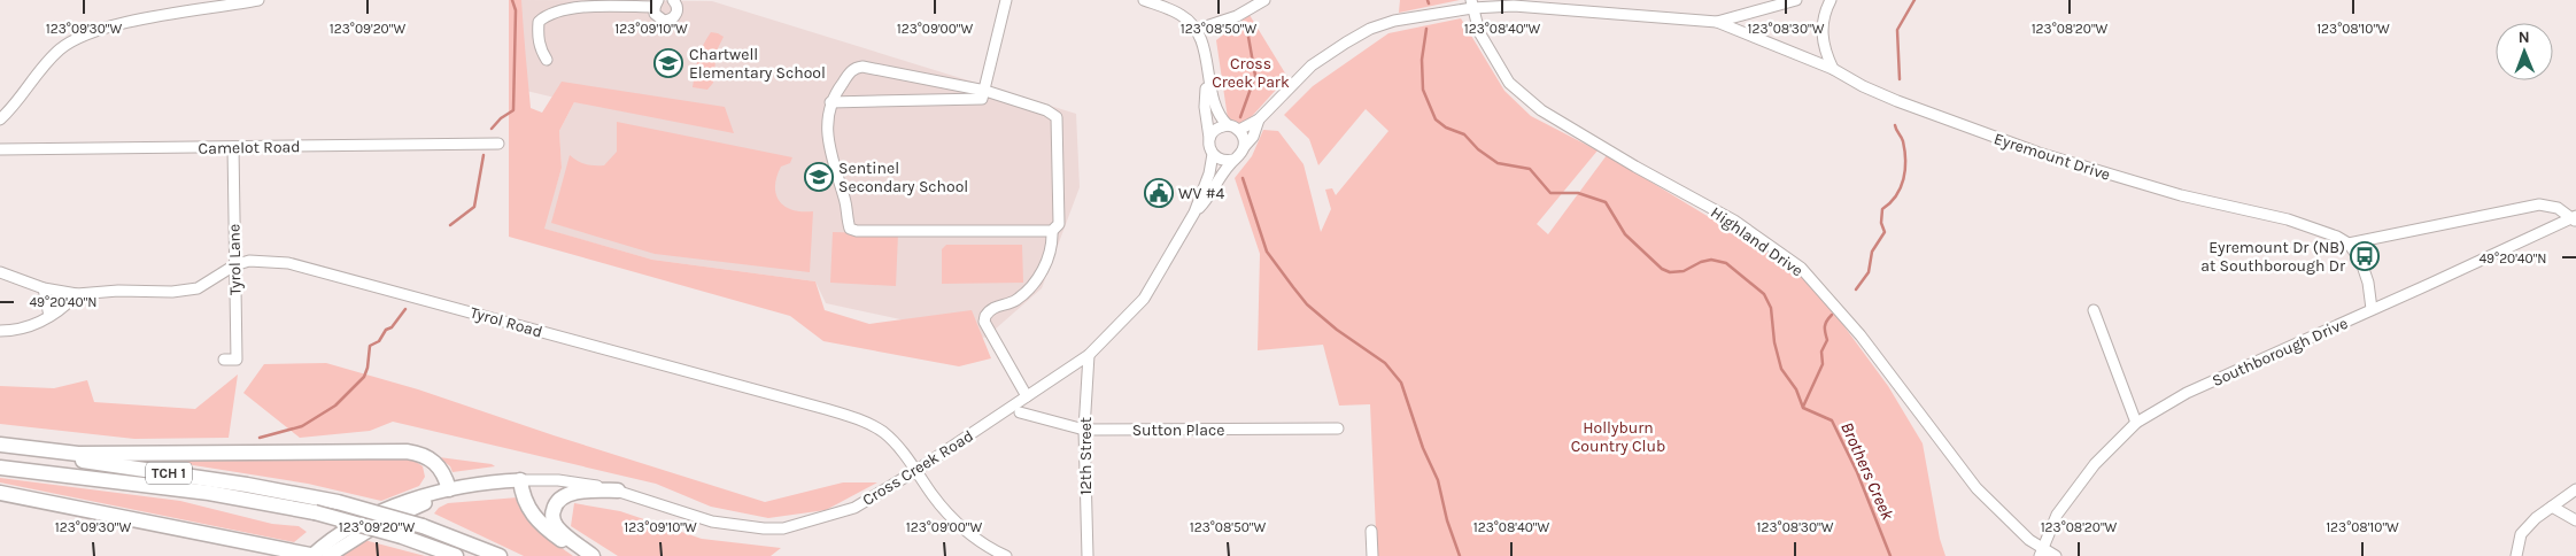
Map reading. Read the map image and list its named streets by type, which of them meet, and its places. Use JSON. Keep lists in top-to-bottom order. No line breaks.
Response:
{"streets":{"highway":["TCH 1"],"street":["Camelot Road","Eyremount Drive","Highland Drive","Tyrol Lane","Tyrol Road","Southborough Drive","Sutton Place","12th Street","Cross Creek Road"]},"crossings":[["Camelot Road","Tyrol Lane"],["Highland Drive","Southborough Drive"],["Tyrol Lane","Tyrol Road"],["Tyrol Road","Cross Creek Road"],["Sutton Place","12th Street"],["12th Street","Cross Creek Road"]],"water":["Brothers Creek"],"parks":["Cross Creek Park","Hollyburn Country Club"],"places":{"school or university":["Chartwell Elementary School","Sentinel Secondary School"],"public building":["WV #4"],"bus stop":["Eyremount Dr (NB) at Southborough Dr"]},"north":"top","coordinates":["123°09'30\"W","123°09'20\"W","123°09'10\"W","123°09'00\"W","123°08'50\"W","123°08'40\"W","123°08'30\"W","123°08'20\"W","123°08'10\"W","49°20'40\"N"]}
